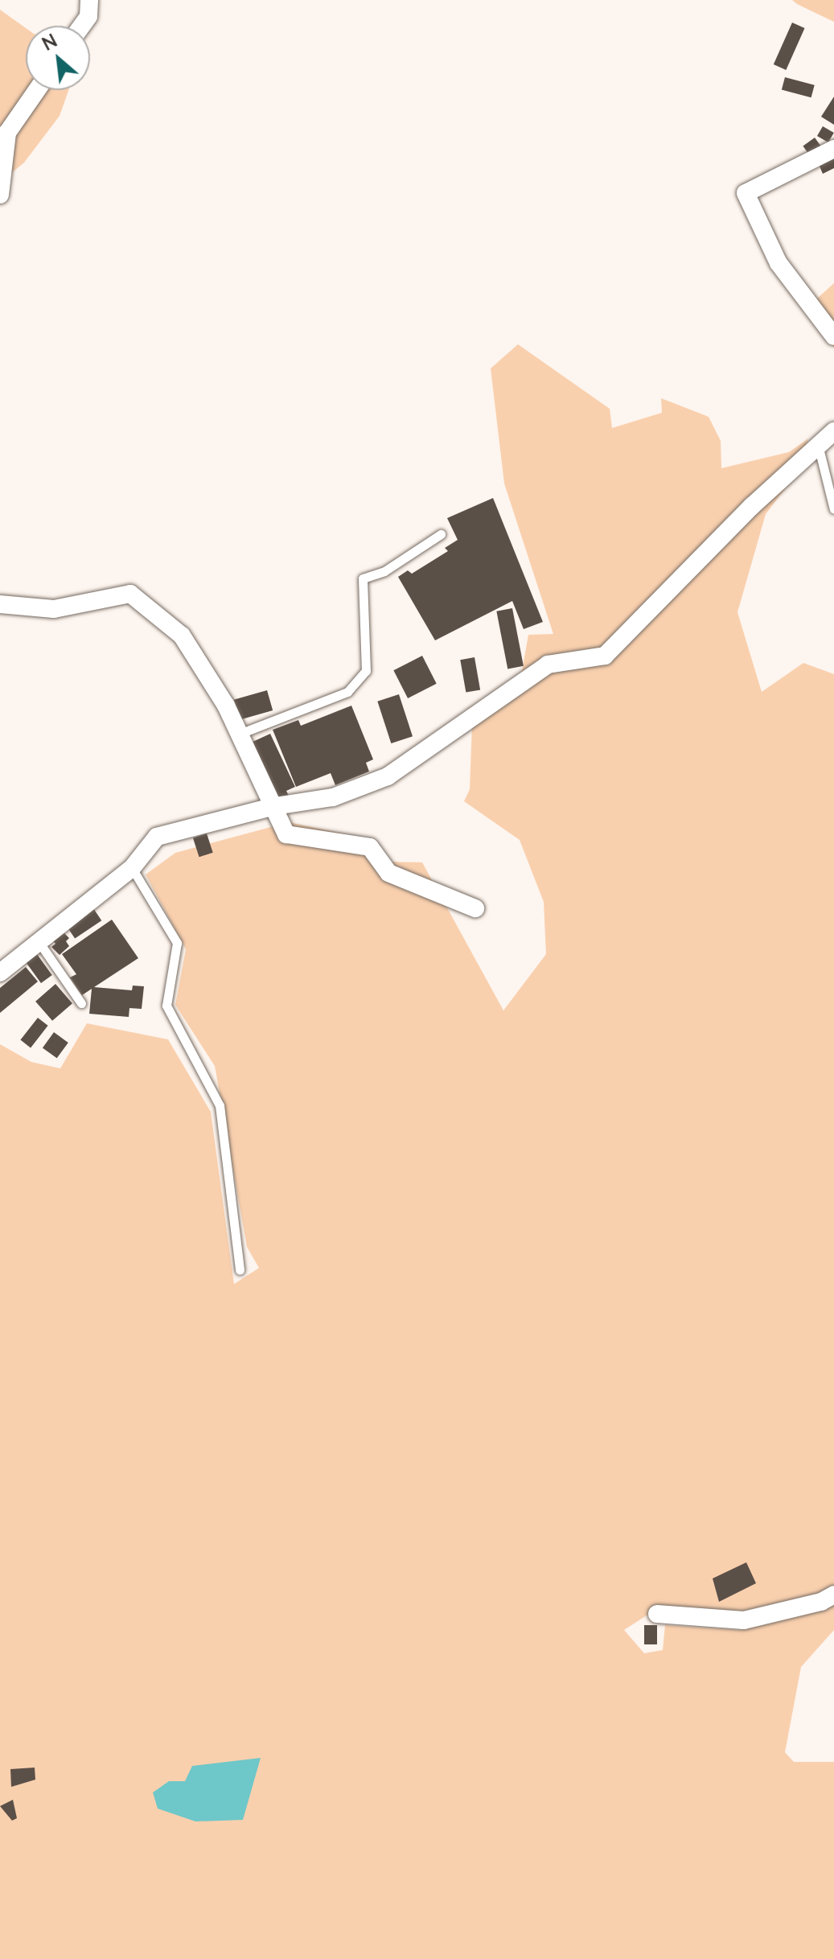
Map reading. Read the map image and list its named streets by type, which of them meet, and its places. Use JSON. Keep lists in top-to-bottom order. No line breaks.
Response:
{"north":"top left"}
